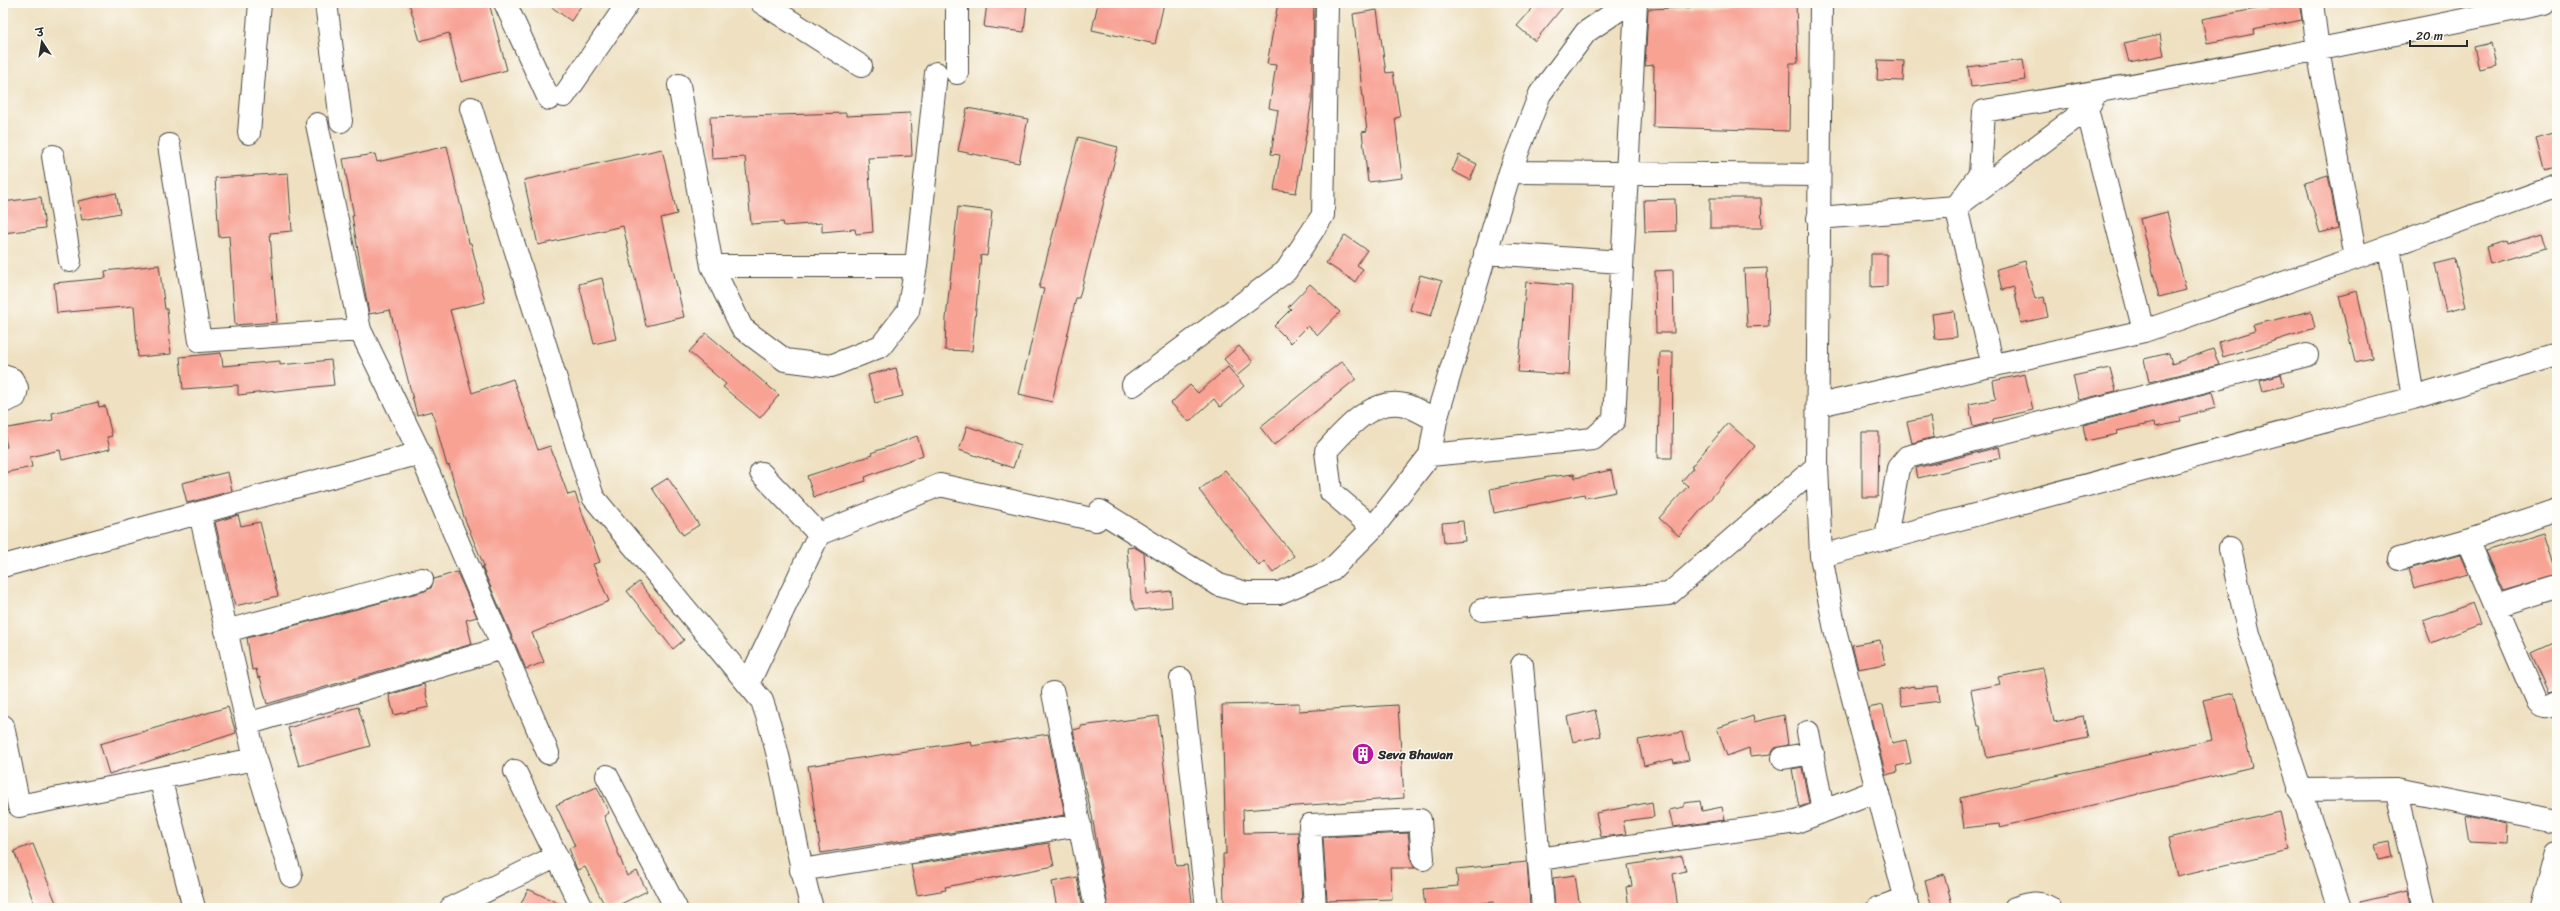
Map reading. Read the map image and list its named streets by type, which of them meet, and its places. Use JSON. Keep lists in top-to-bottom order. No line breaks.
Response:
{"places":{"building":["Seva Bhawan"]},"scale_bar":"20 m","north":"top"}
